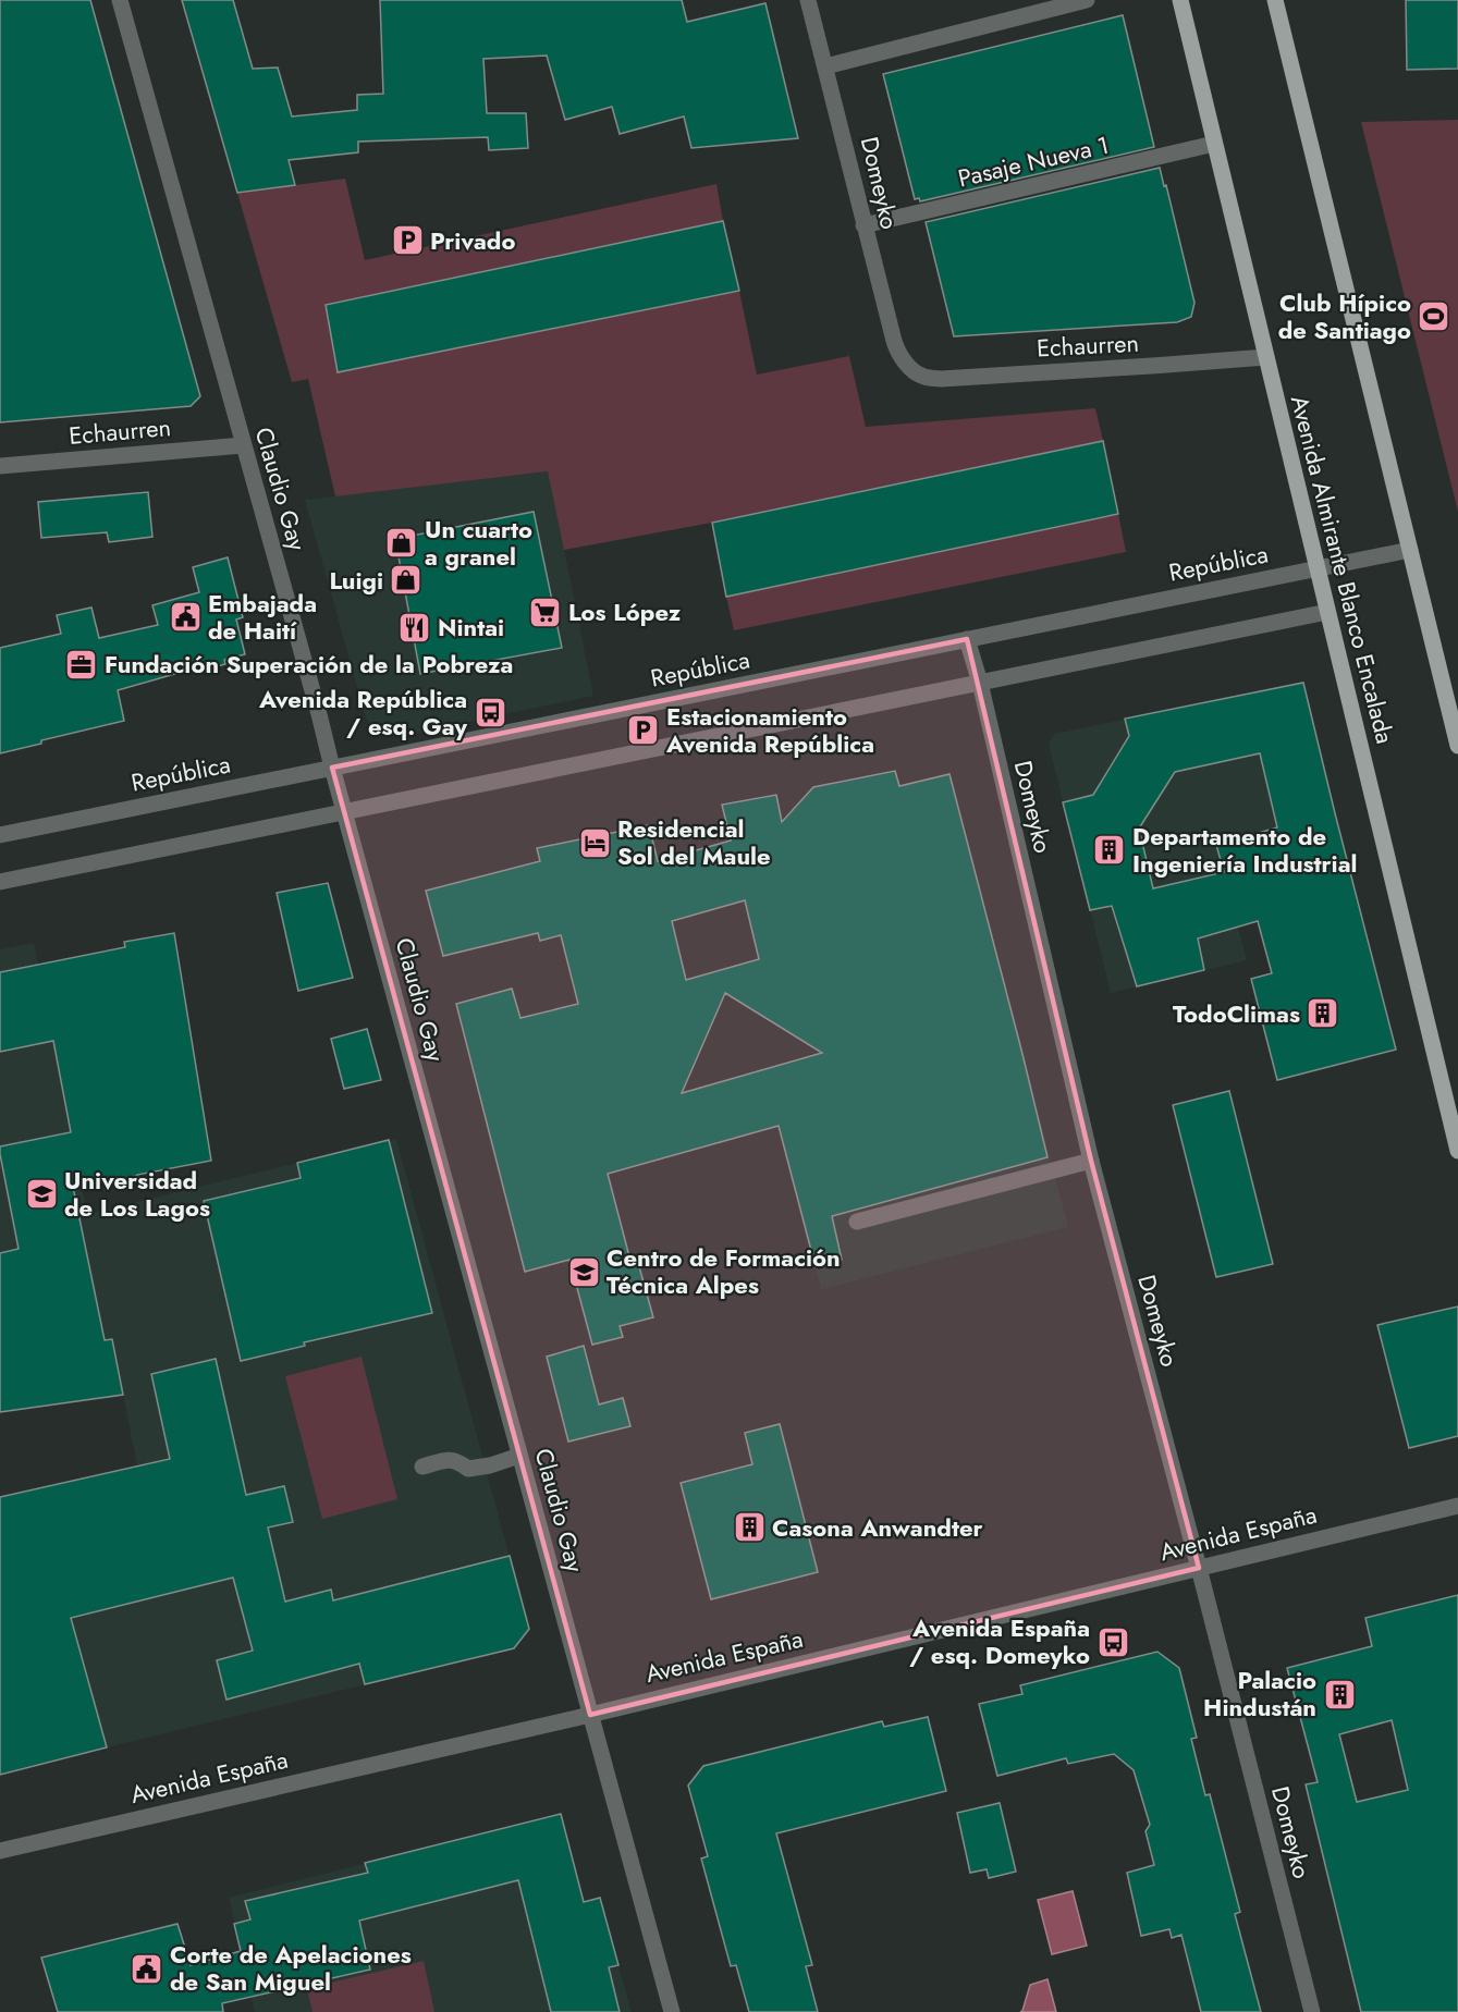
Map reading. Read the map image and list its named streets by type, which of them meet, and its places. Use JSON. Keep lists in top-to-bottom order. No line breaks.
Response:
{"streets":{"main road":["Avenida Almirante Blanco Encalada"],"street":["Pasaje Nueva 1","Domeyko","Echaurren","Claudio Gay","República","Avenida España"]},"crossings":[["Pasaje Nueva 1","Domeyko"],["Pasaje Nueva 1","Avenida Almirante Blanco Encalada"],["Domeyko","Echaurren"],["Domeyko","República"],["Domeyko","Avenida España"],["Echaurren","Claudio Gay"],["Echaurren","Avenida Almirante Blanco Encalada"],["Claudio Gay","República"],["Claudio Gay","Avenida España"],["República","Avenida Almirante Blanco Encalada"]],"places":{"parking":["Privado","Estacionamiento Avenida República"],"sports":["Club Hípico de Santiago"],"shop":["Un cuarto a granel","Luigi"],"supermarket":["Los López"],"public building":["Embajada de Haití","Corte de Apelaciones de San Miguel"],"restaurant":["Nintai"],"office":["Fundación Superación de la Pobreza"],"bus stop":["Avenida República / esq. Gay","Avenida España / esq. Domeyko"],"hotel":["Residencial Sol del Maule"],"building":["Departamento de Ingeniería Industrial","TodoClimas","Casona Anwandter","Palacio Hindustán"],"school or university":["Universidad de Los Lagos","Centro de Formación Técnica Alpes"]}}
